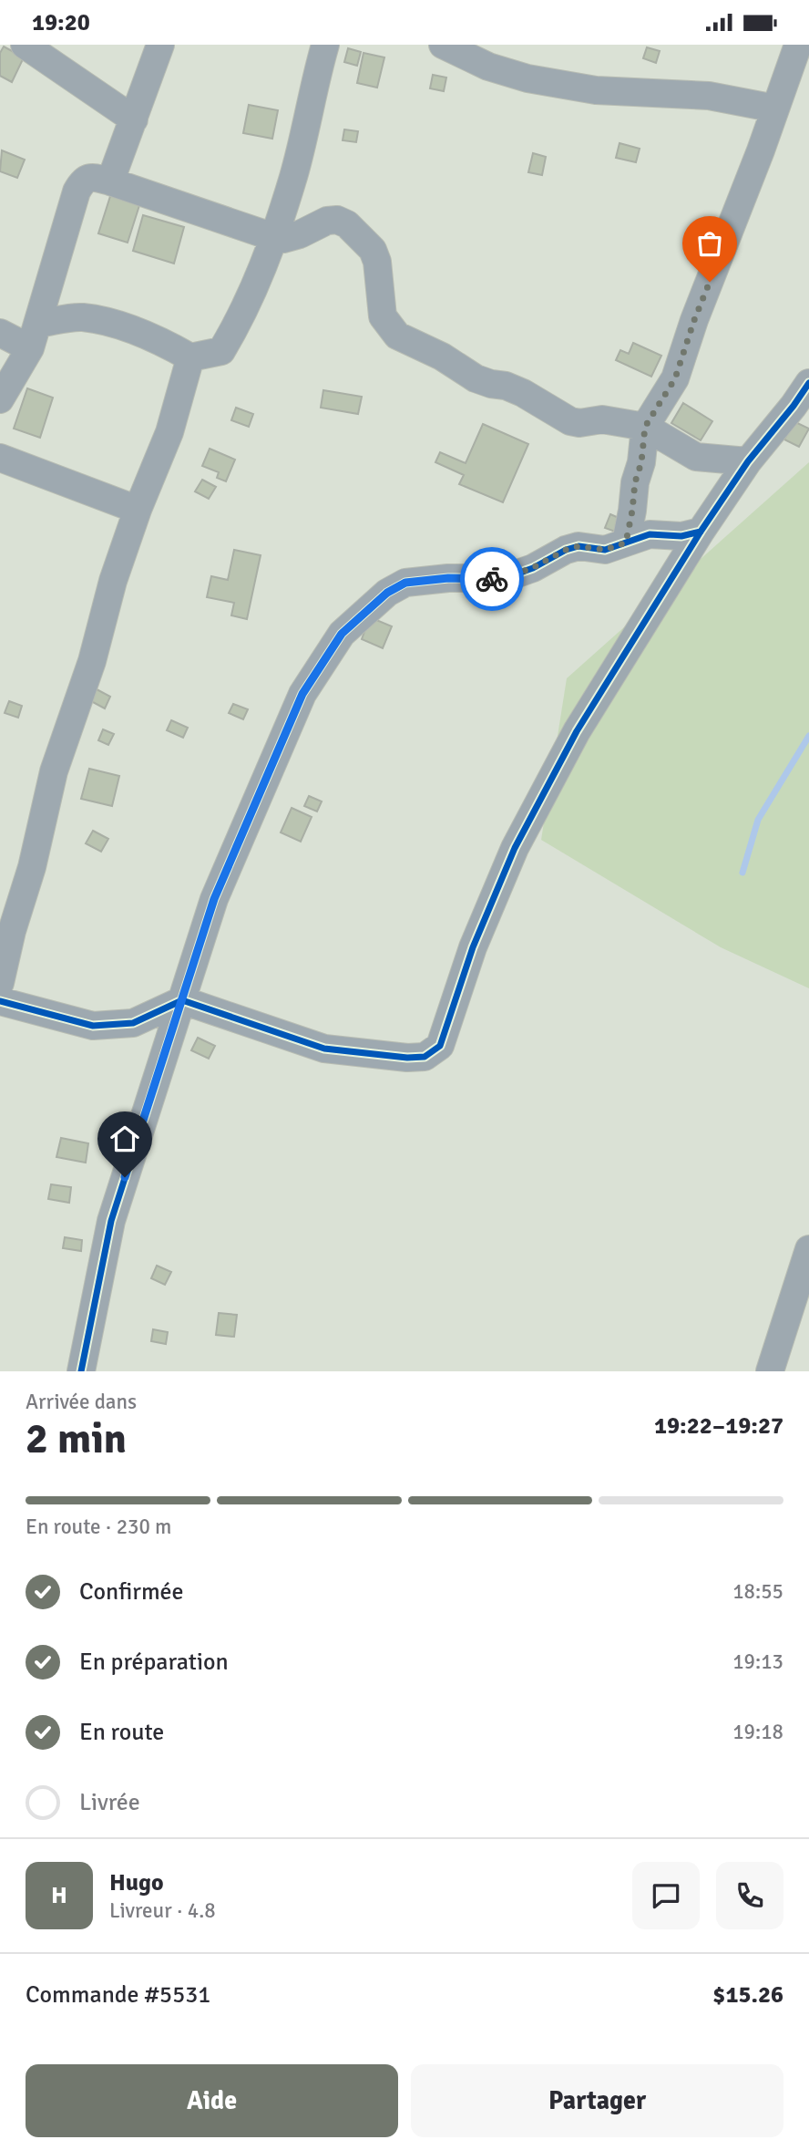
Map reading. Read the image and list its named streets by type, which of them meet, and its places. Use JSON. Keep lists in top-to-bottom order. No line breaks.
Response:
{"page":{"status":"19:20","heading":["2 min","Arrivée dans","19:22–19:27"],"panel":["Hugo","Livreur · 4.8","Commande #5531","$15.26"],"bar":"En route · 230 m","list":[["Confirmée","18:55"],["En préparation","19:13"],["En route","19:18"],"Livrée"],"round":"H","buttons":["Aide","Partager"]}}
